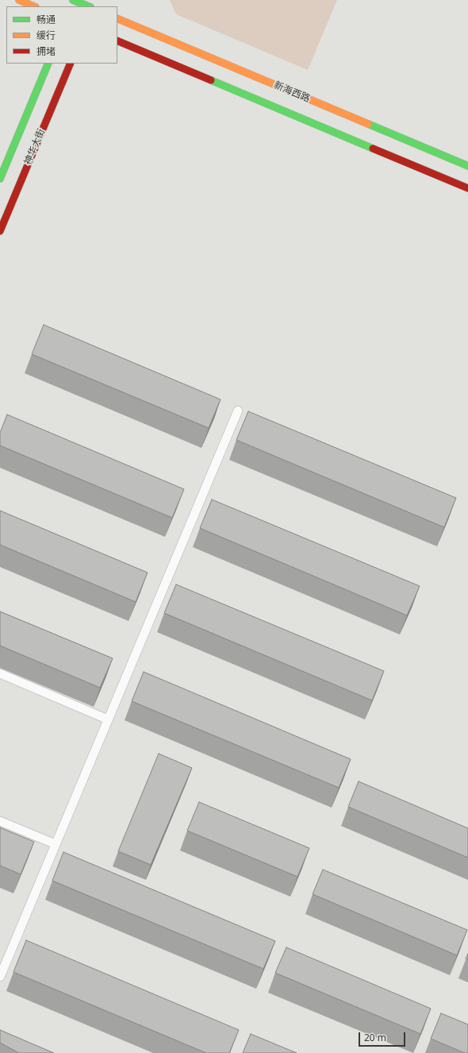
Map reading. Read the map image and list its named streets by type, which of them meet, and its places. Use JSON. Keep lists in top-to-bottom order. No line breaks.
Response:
{"streets":{"main road":["新海西路","神华大街"]},"legend":["畅通","缓行","拥堵"],"scale_bar":"20 m"}
